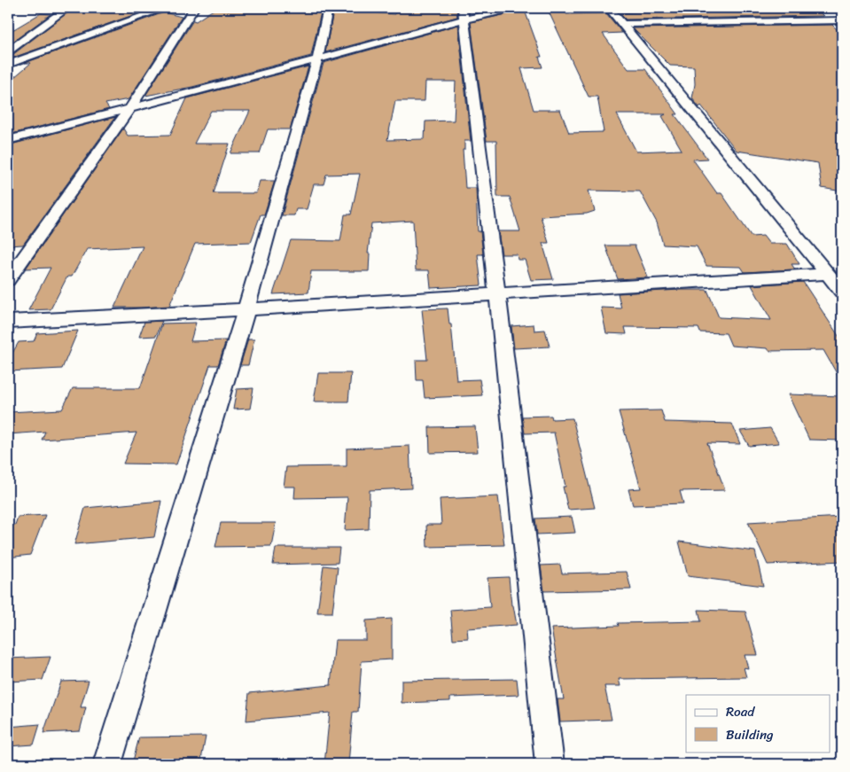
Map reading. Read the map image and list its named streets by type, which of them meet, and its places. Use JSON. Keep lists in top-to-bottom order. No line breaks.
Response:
{"legend":["Road","Building"]}
